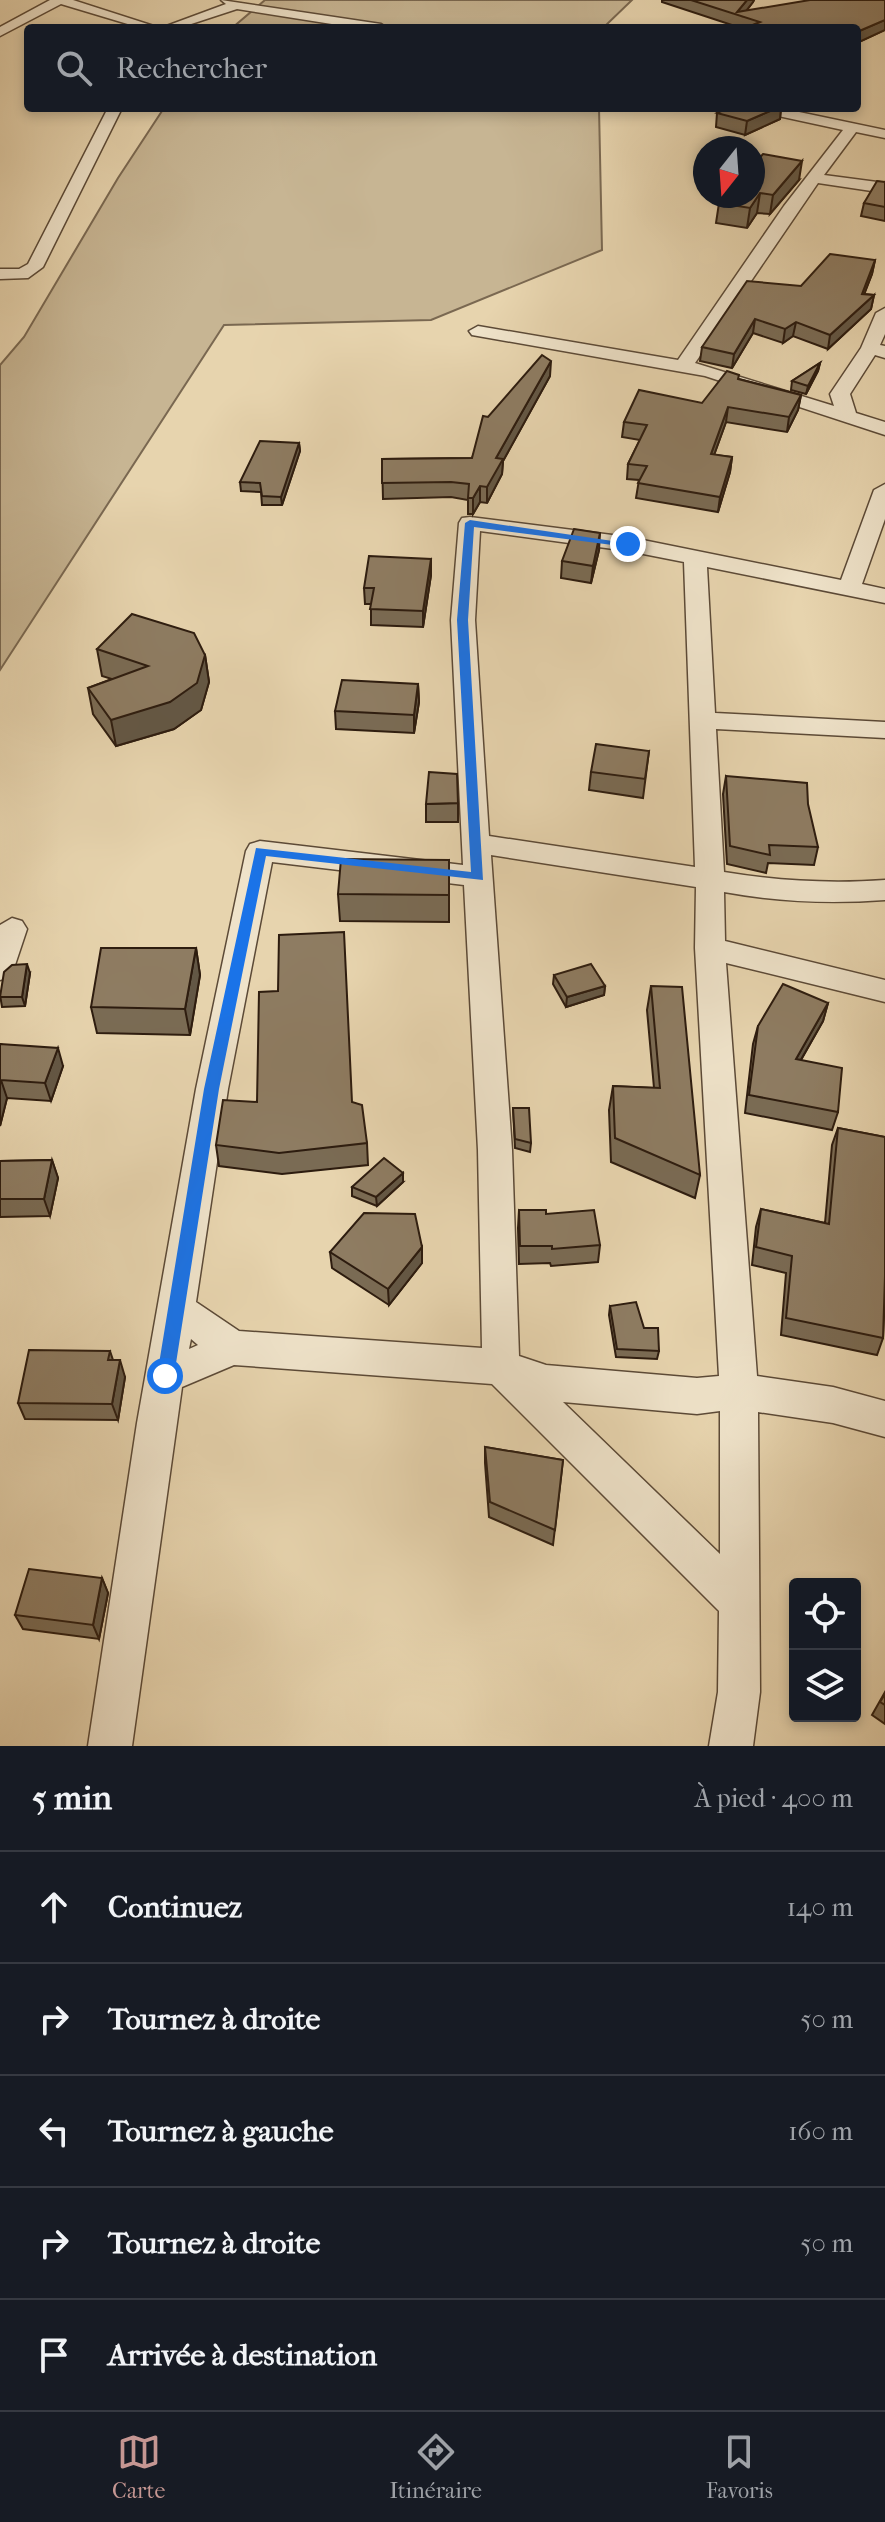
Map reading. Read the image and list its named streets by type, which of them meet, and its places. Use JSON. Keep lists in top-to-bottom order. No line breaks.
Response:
{"north":"bottom","page":{"search":"Rechercher","heading":["5 min","À pied · 400 m"],"list":[["Continuez","140 m"],["Tournez à droite","50 m"],["Tournez à gauche","160 m"],["Tournez à droite","50 m"],"Arrivée à destination"],"nav":["Carte","Itinéraire","Favoris"]}}
